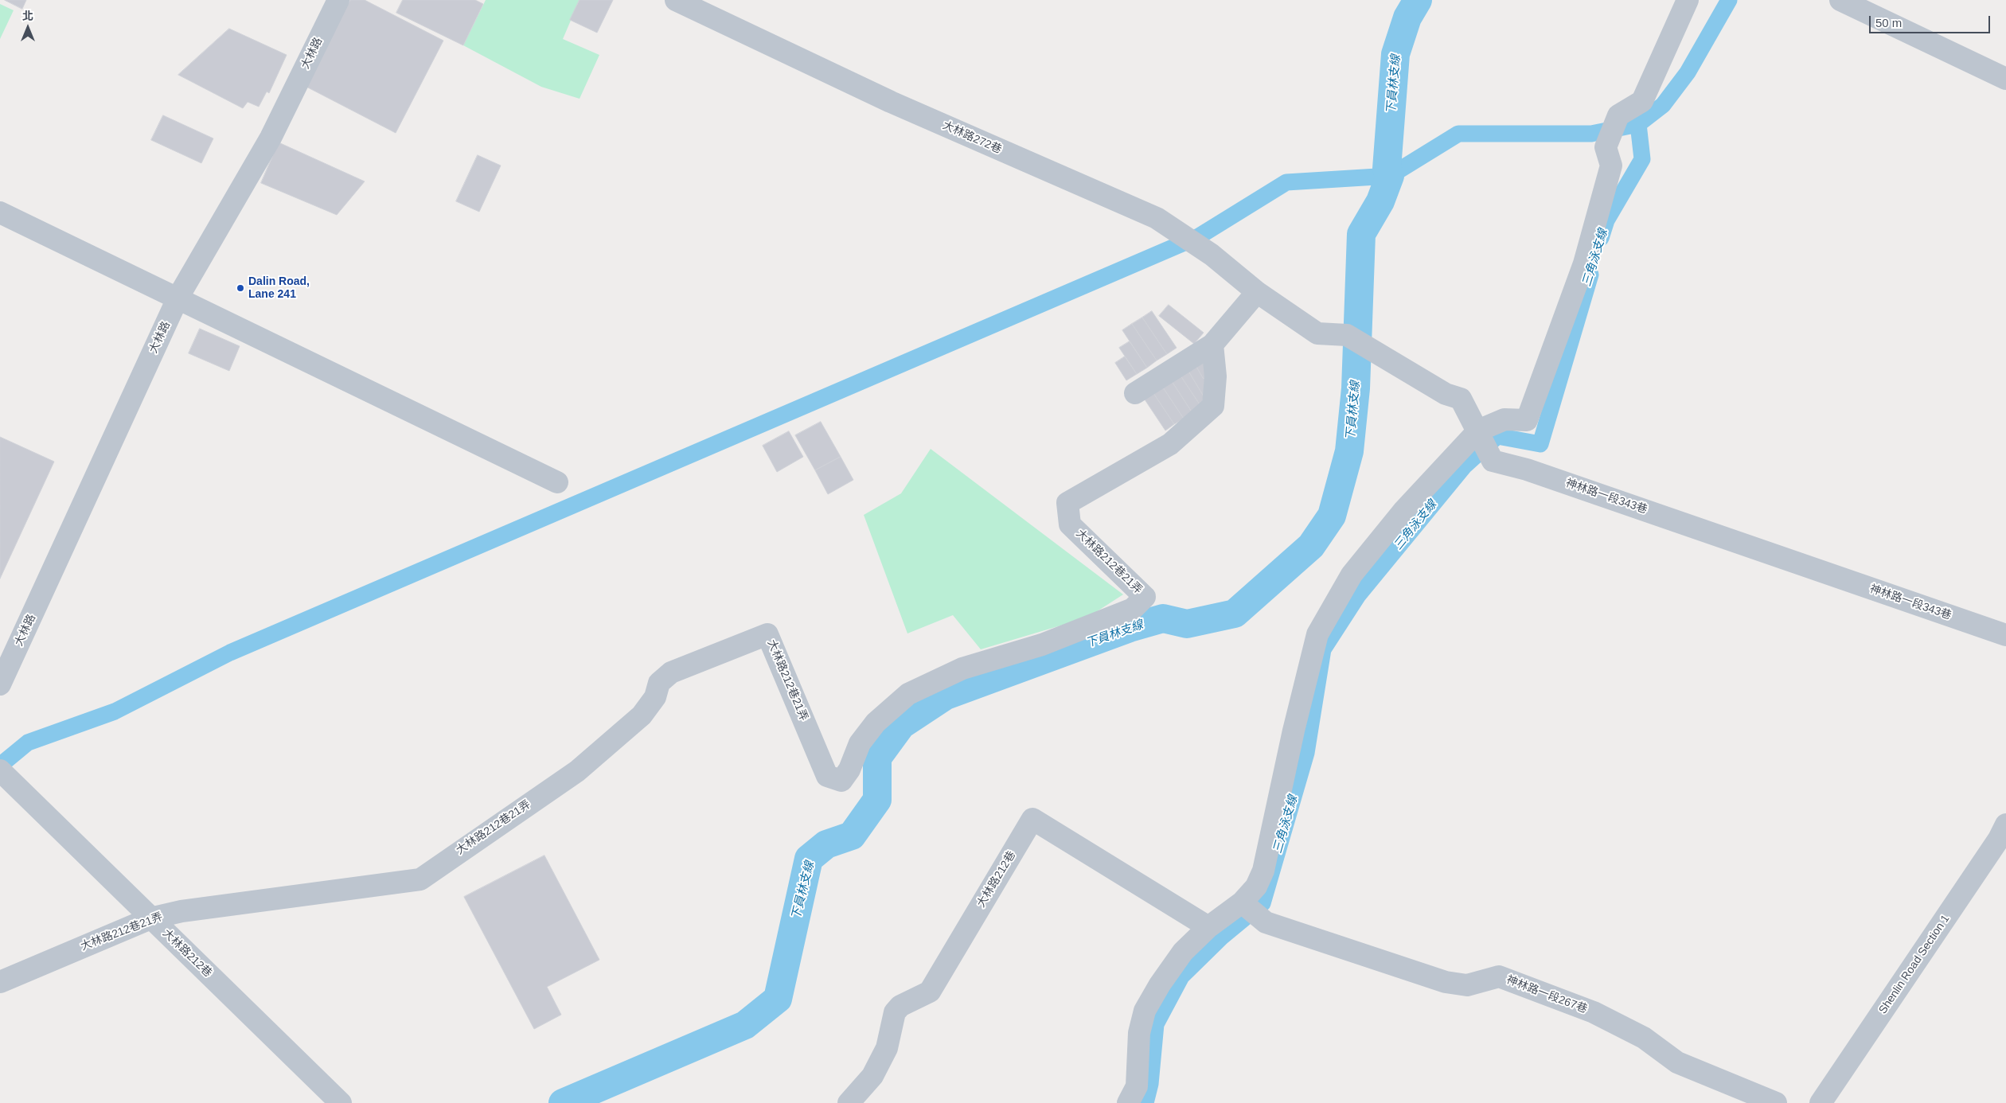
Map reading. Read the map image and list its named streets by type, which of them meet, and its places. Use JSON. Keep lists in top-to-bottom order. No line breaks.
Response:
{"streets":{"street":["大林路","大林路272巷","神林路一段343巷","大林路212巷21弄","大林路212巷","Shenlin Road Section 1","神林路一段267巷"]},"crossings":[["大林路272巷","神林路一段343巷"],["大林路212巷21弄","大林路212巷"]],"water":["下員林支線","三角泳支線"],"places":["Dalin Road, Lane 241"],"scale_bar":"50 m","north":"top"}
